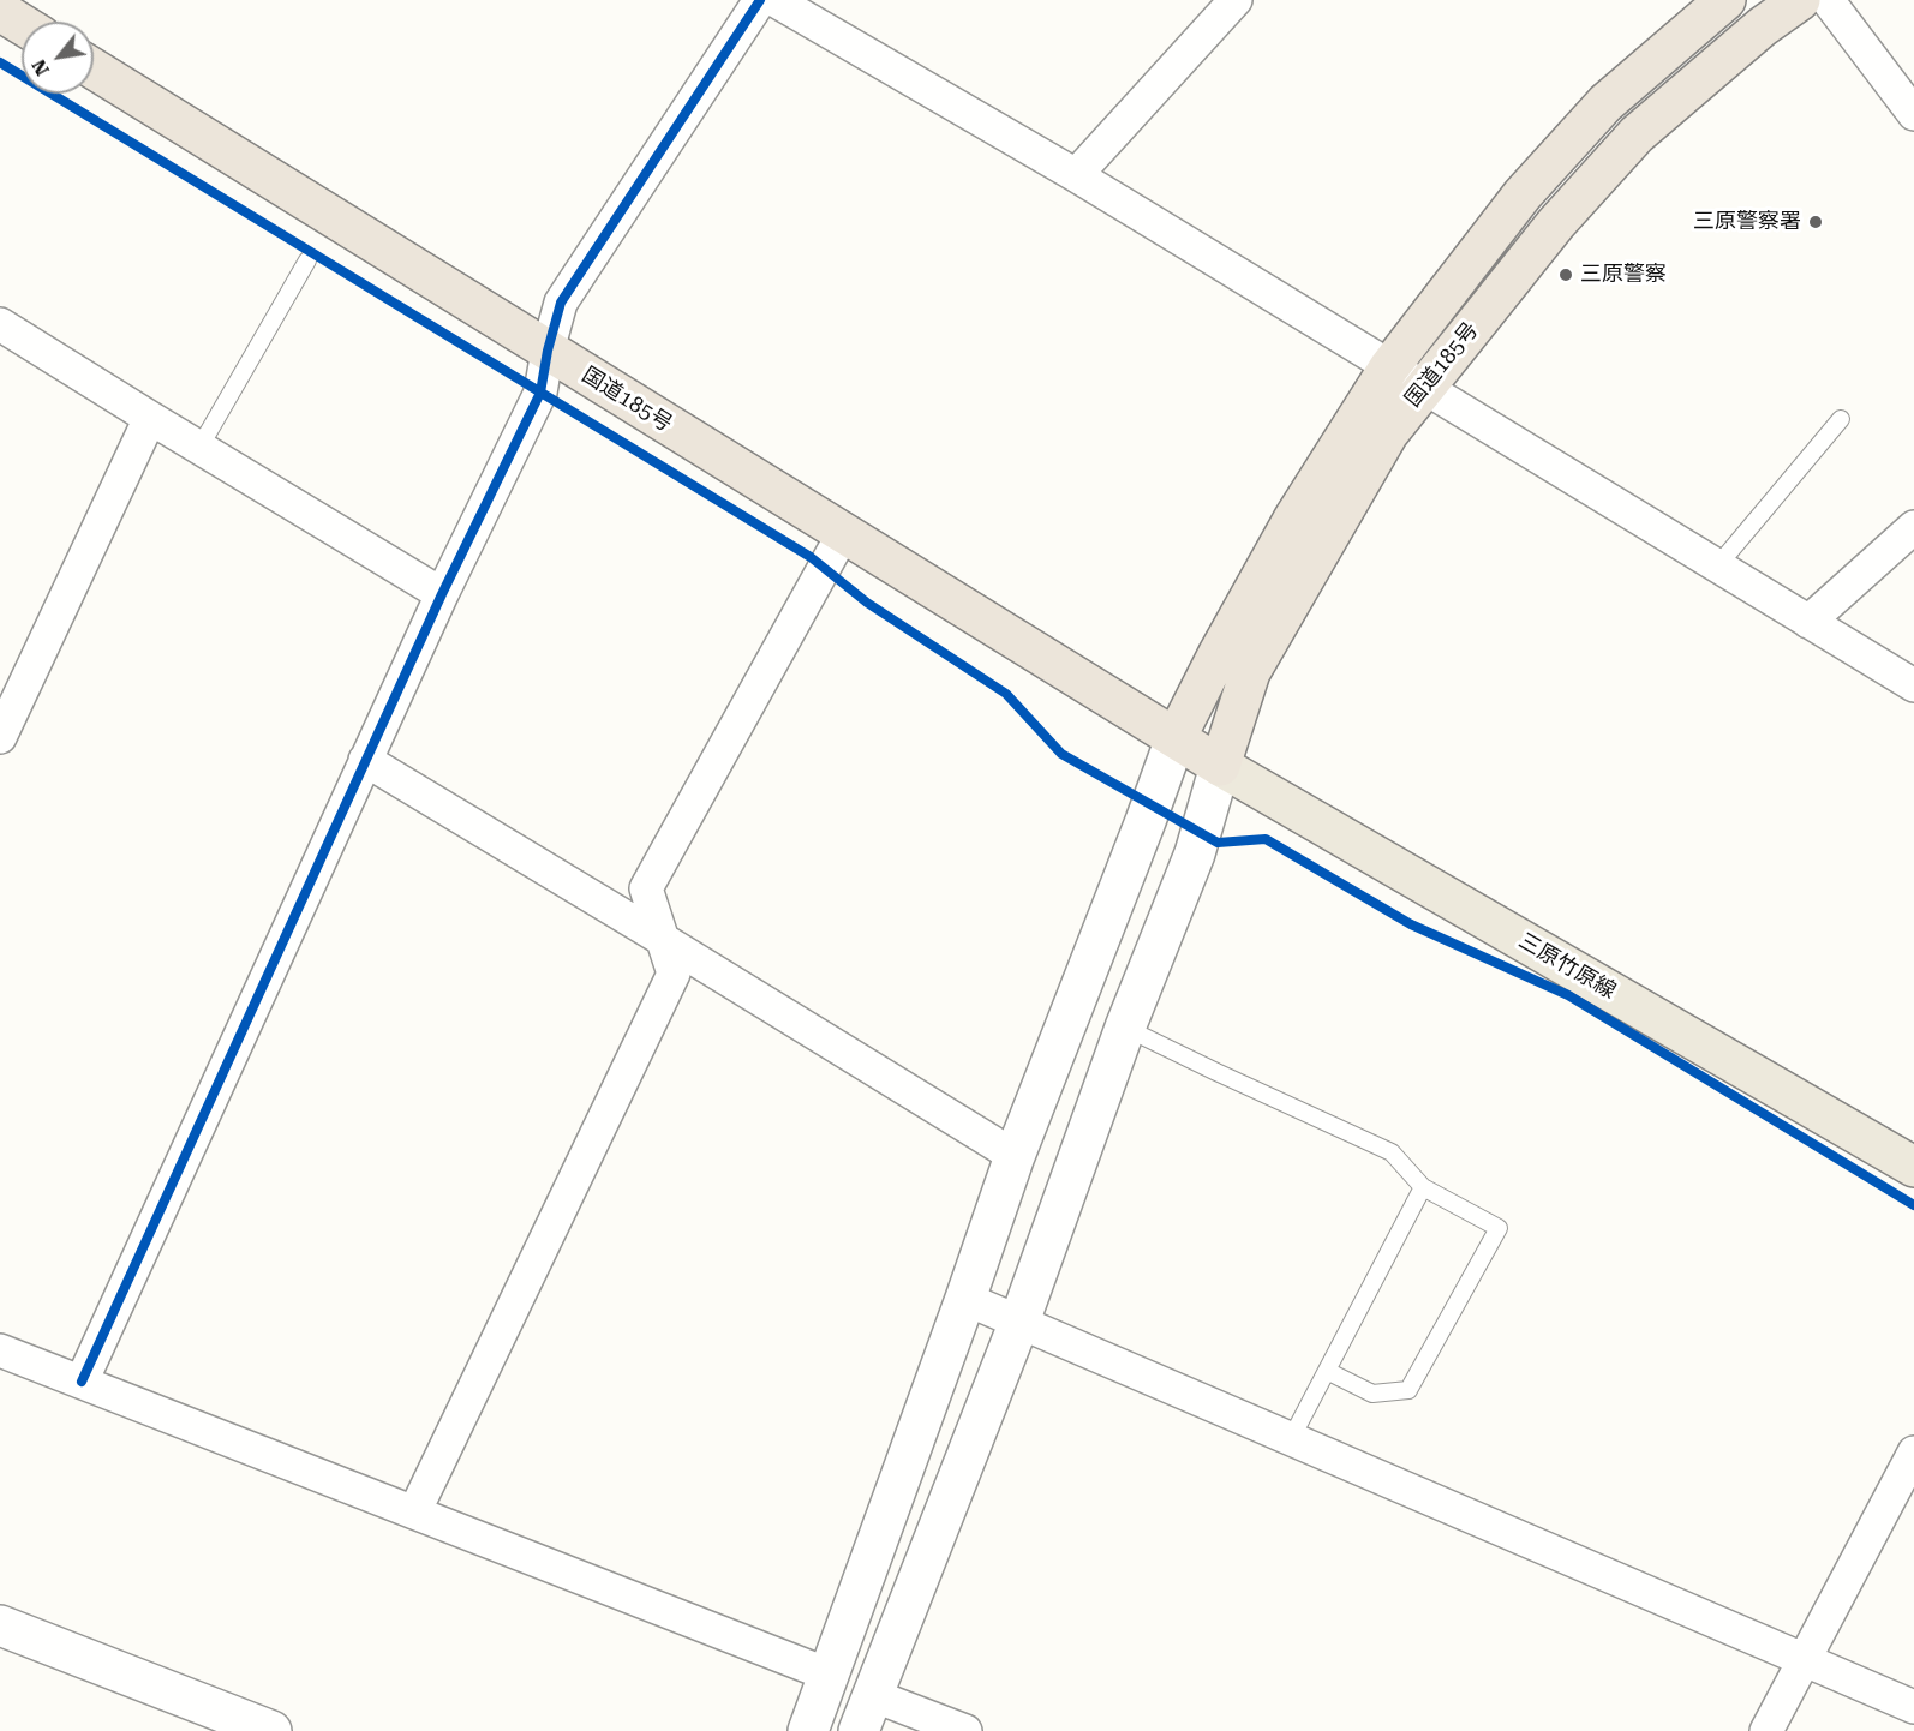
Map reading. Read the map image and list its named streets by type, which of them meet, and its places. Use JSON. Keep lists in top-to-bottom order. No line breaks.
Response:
{"streets":{"highway":["国道185号"],"main road":["三原竹原線"]},"crossings":[["国道185号","三原竹原線"]],"places":["三原警察署","三原警察"],"north":"bottom left"}
